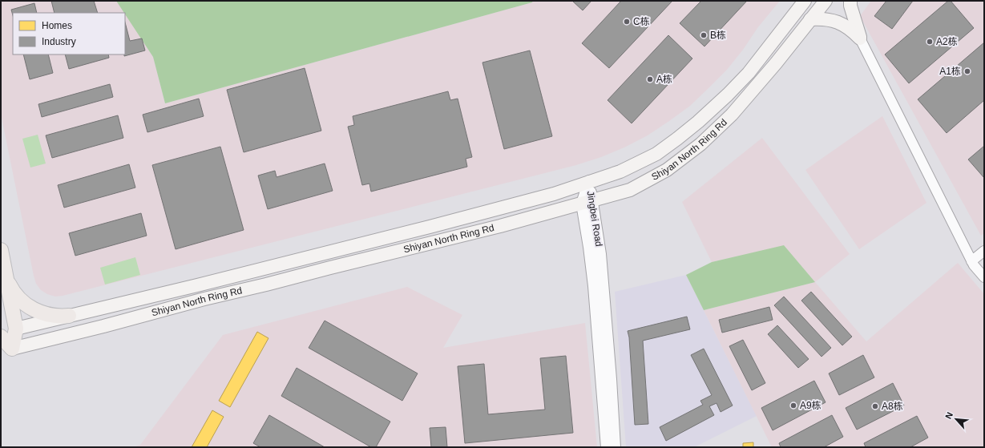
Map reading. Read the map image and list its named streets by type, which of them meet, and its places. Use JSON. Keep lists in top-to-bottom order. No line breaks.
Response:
{"streets":{"main road":["Shiyan North Ring Rd"],"street":["Jingbei Road"]},"crossings":[["Shiyan North Ring Rd","Jingbei Road"]],"places":["C栋","B栋","A2栋","A1栋","A栋","A9栋","A8栋"],"legend":["Homes","Industry"],"north":"top left"}
